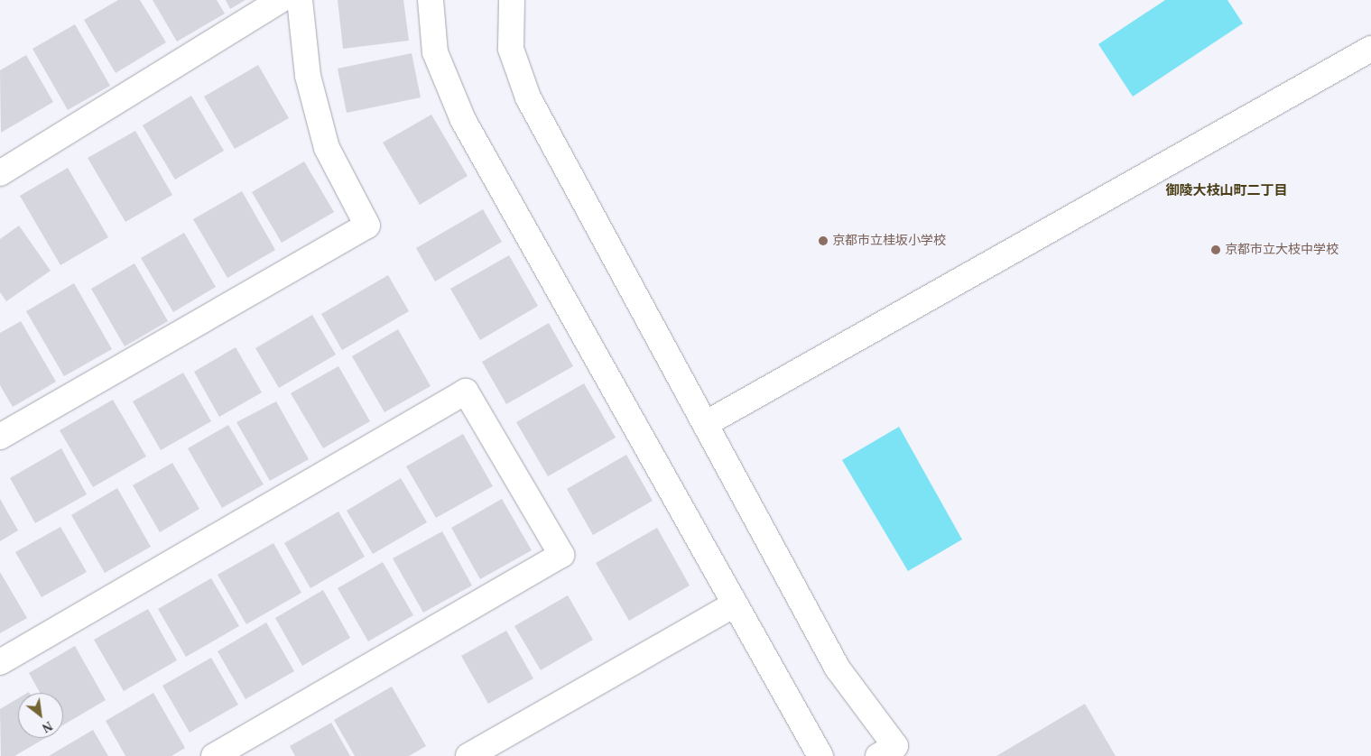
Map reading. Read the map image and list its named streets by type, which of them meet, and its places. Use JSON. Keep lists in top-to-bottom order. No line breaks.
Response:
{"districts":["御陵大枝山町二丁目"],"places":["京都市立桂坂小学校","京都市立大枝中学校"],"north":"bottom right"}
